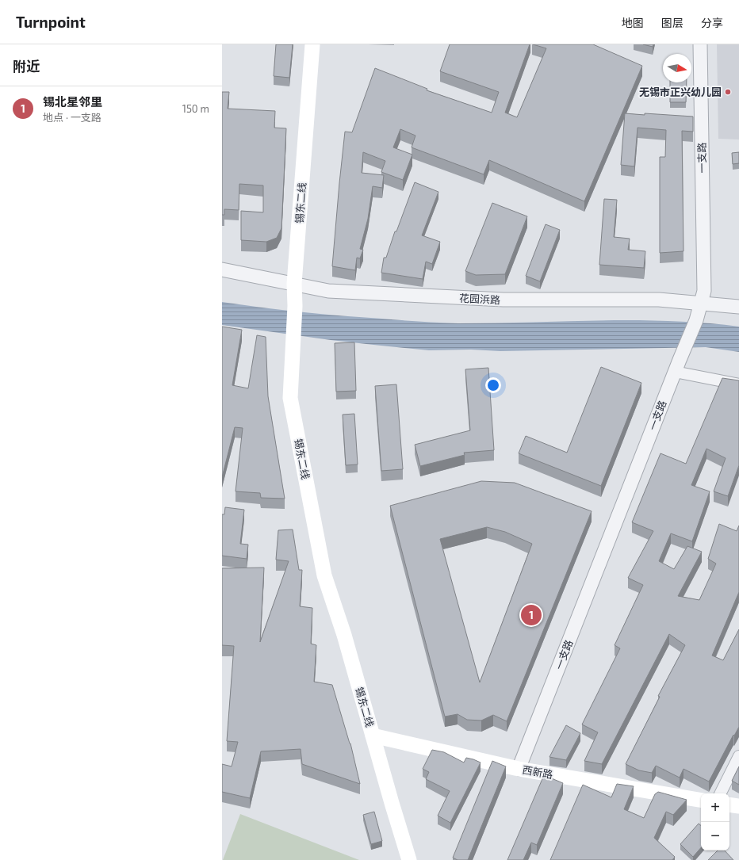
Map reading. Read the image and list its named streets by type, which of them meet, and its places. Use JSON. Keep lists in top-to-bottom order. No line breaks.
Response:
{"streets":{"main road":["锡东二线","西新路"],"street":["一支路","花园浜路"]},"crossings":[["一支路","花园浜路"],["一支路","西新路"],["锡东二线","花园浜路"],["锡东二线","西新路"]],"places":["无锡市正兴幼儿园"],"north":"right","page":{"header":"Turnpoint","nav":["地图","图层","分享"],"heading":"附近","list":[{"mark":"1","name":"锡北星邻里","note":"地点 · 一支路","value":"150 m"}],"pins":"1","map_buttons":["+","−"]}}
